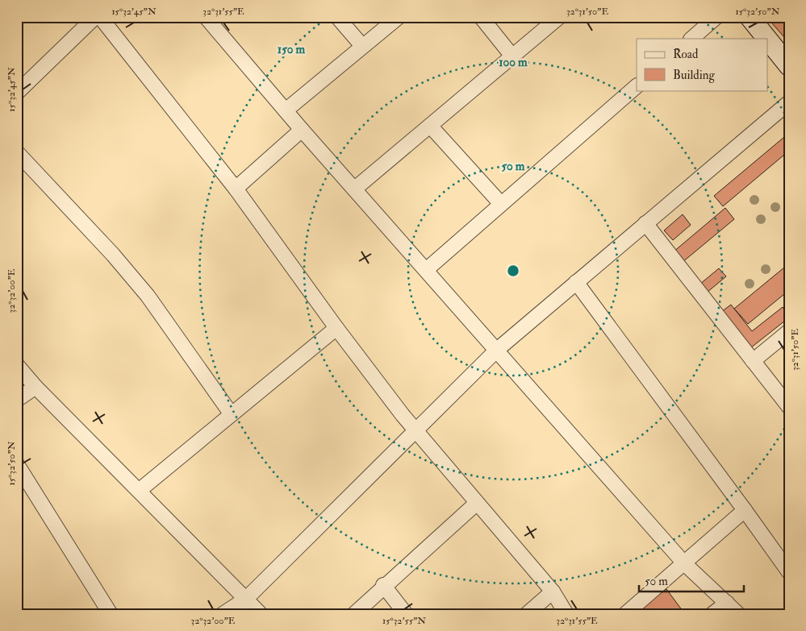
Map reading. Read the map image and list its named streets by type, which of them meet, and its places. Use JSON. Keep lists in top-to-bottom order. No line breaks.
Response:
{"legend":["Road","Building"],"scale_bar":"50 m","coordinates":["15°32'45\"N","32°31'55\"E","32°31'50\"E","15°32'50\"N","32°32'00\"E","15°32'55\"N"],"rings":["150 m","100 m","50 m"]}
